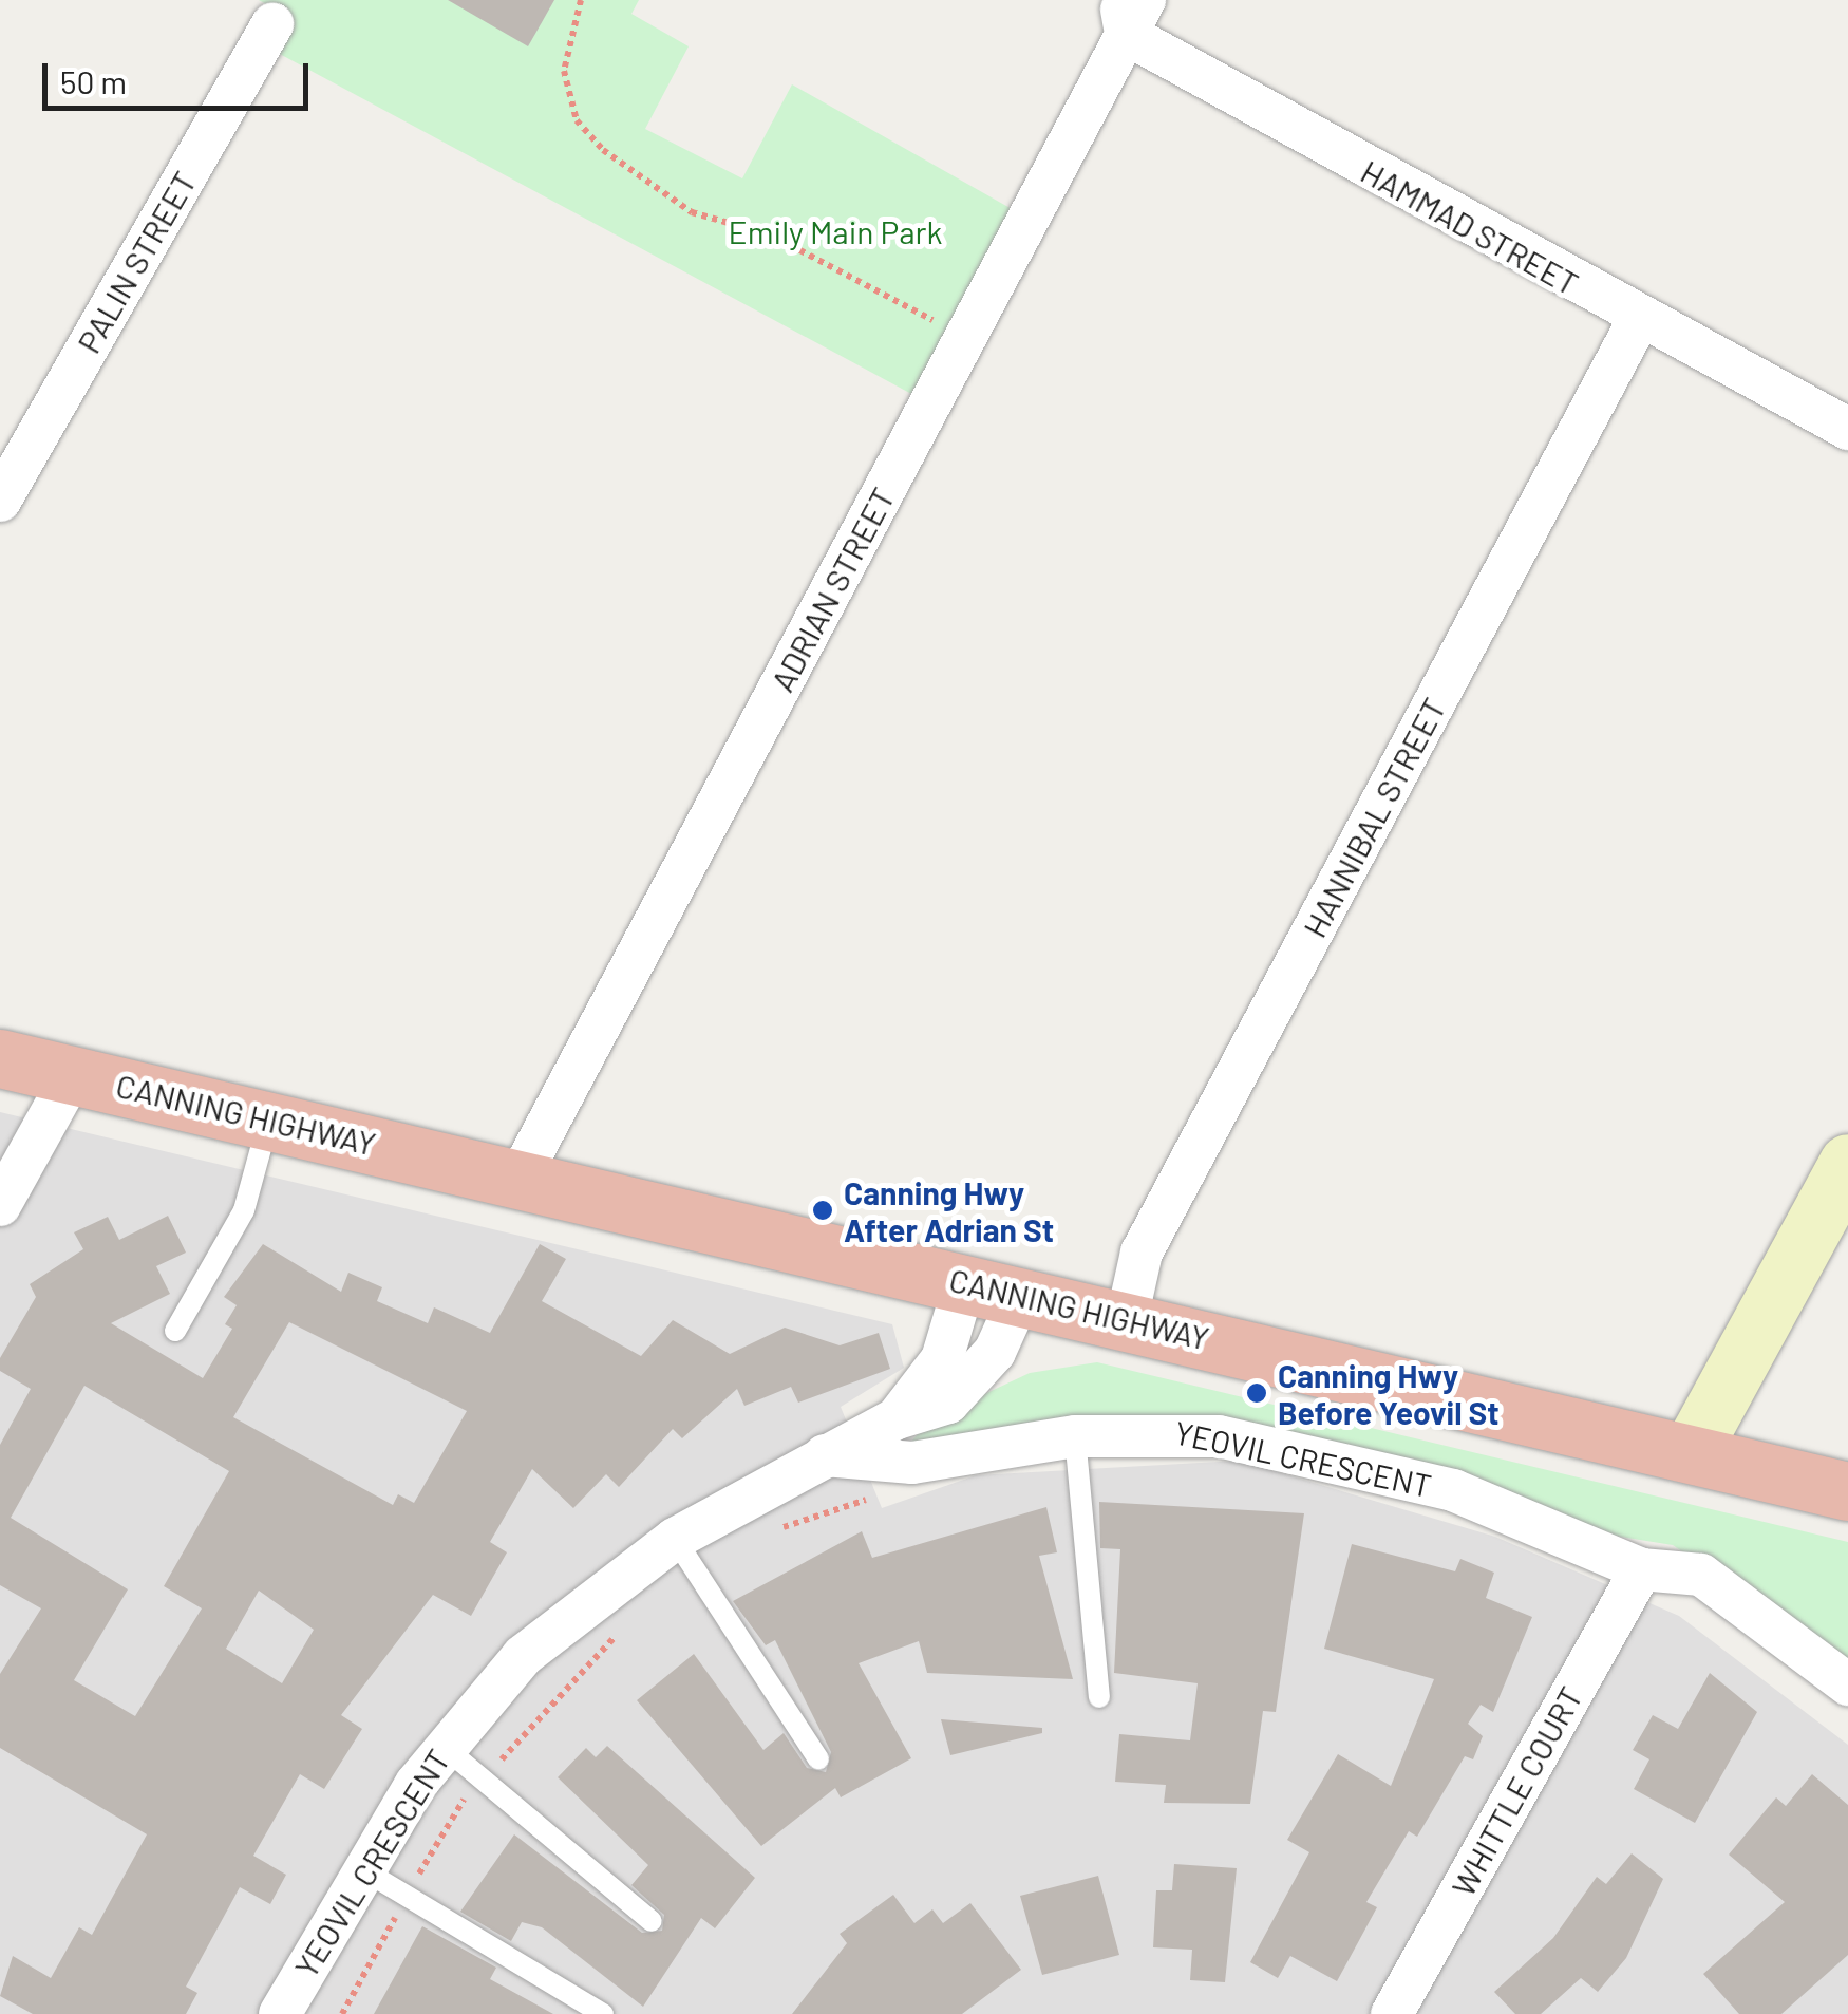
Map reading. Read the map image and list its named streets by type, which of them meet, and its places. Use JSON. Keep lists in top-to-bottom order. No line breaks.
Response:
{"streets":{"highway":["CANNING HIGHWAY"],"street":["HAMMAD STREET","PALIN STREET","ADRIAN STREET","HANNIBAL STREET","YEOVIL CRESCENT","WHITTLE COURT"]},"crossings":[["HAMMAD STREET","ADRIAN STREET"],["HAMMAD STREET","HANNIBAL STREET"],["ADRIAN STREET","CANNING HIGHWAY"],["HANNIBAL STREET","CANNING HIGHWAY"],["CANNING HIGHWAY","YEOVIL CRESCENT"],["YEOVIL CRESCENT","WHITTLE COURT"]],"parks":["Emily Main Park"],"places":["Canning Hwy After Adrian St","Canning Hwy Before Yeovil St"],"scale_bar":"50 m"}
